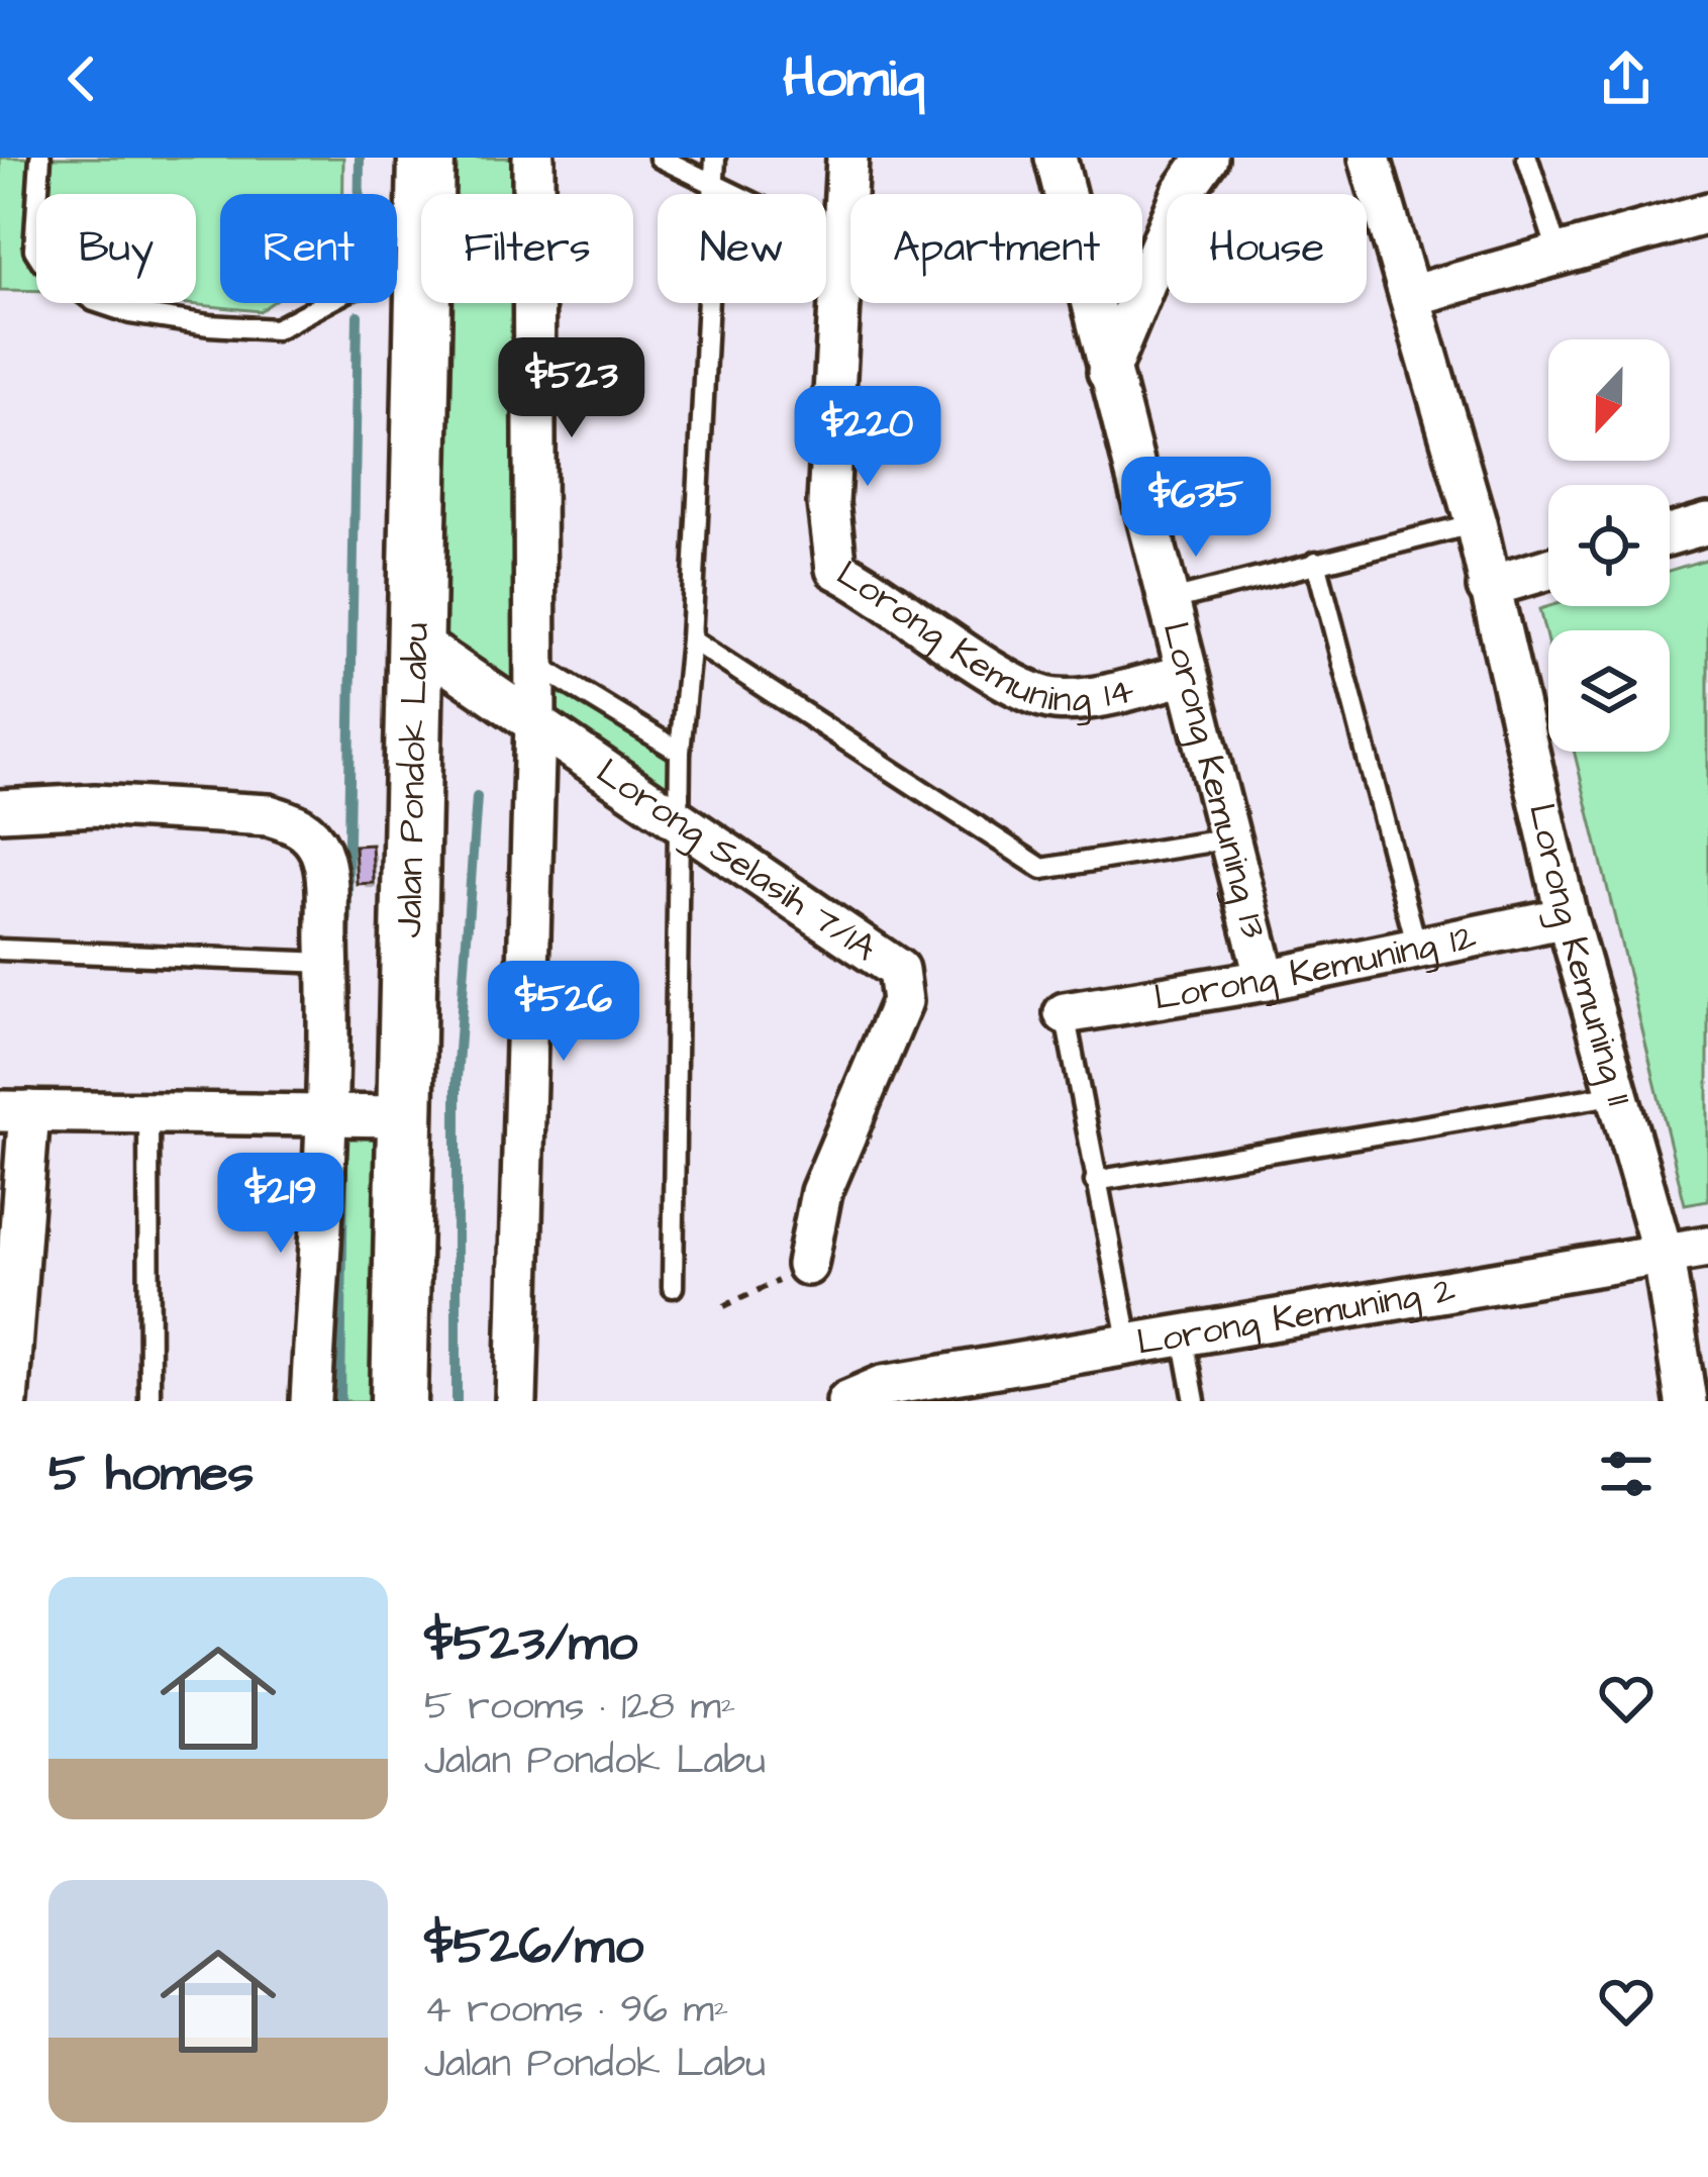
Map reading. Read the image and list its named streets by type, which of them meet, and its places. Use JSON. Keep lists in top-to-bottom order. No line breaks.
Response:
{"streets":{"main road":["Jalan Pondok Labu"],"street":["Lorong Kemuning 14","Lorong Kemuning 13","Lorong Selasih 7/1A","Lorong Kemuning 11","Lorong Kemuning 12","Lorong Kemuning 2"]},"crossings":[["Lorong Kemuning 14","Lorong Kemuning 13"],["Jalan Pondok Labu","Lorong Selasih 7/1A"],["Lorong Kemuning 13","Lorong Kemuning 12"],["Lorong Kemuning 11","Lorong Kemuning 12"],["Lorong Kemuning 11","Lorong Kemuning 2"]],"north":"bottom","page":{"header":"Homiq","chip":["Buy","Rent","Filters","New","Apartment","House"],"price":["$523","$220","$635","$526","$219"],"heading":"5 homes","list":[{"name":"$523/mo","note":"5 rooms · 128 m² · Jalan Pondok Labu"},{"name":"$526/mo","note":"4 rooms · 96 m² · Jalan Pondok Labu"}]}}
